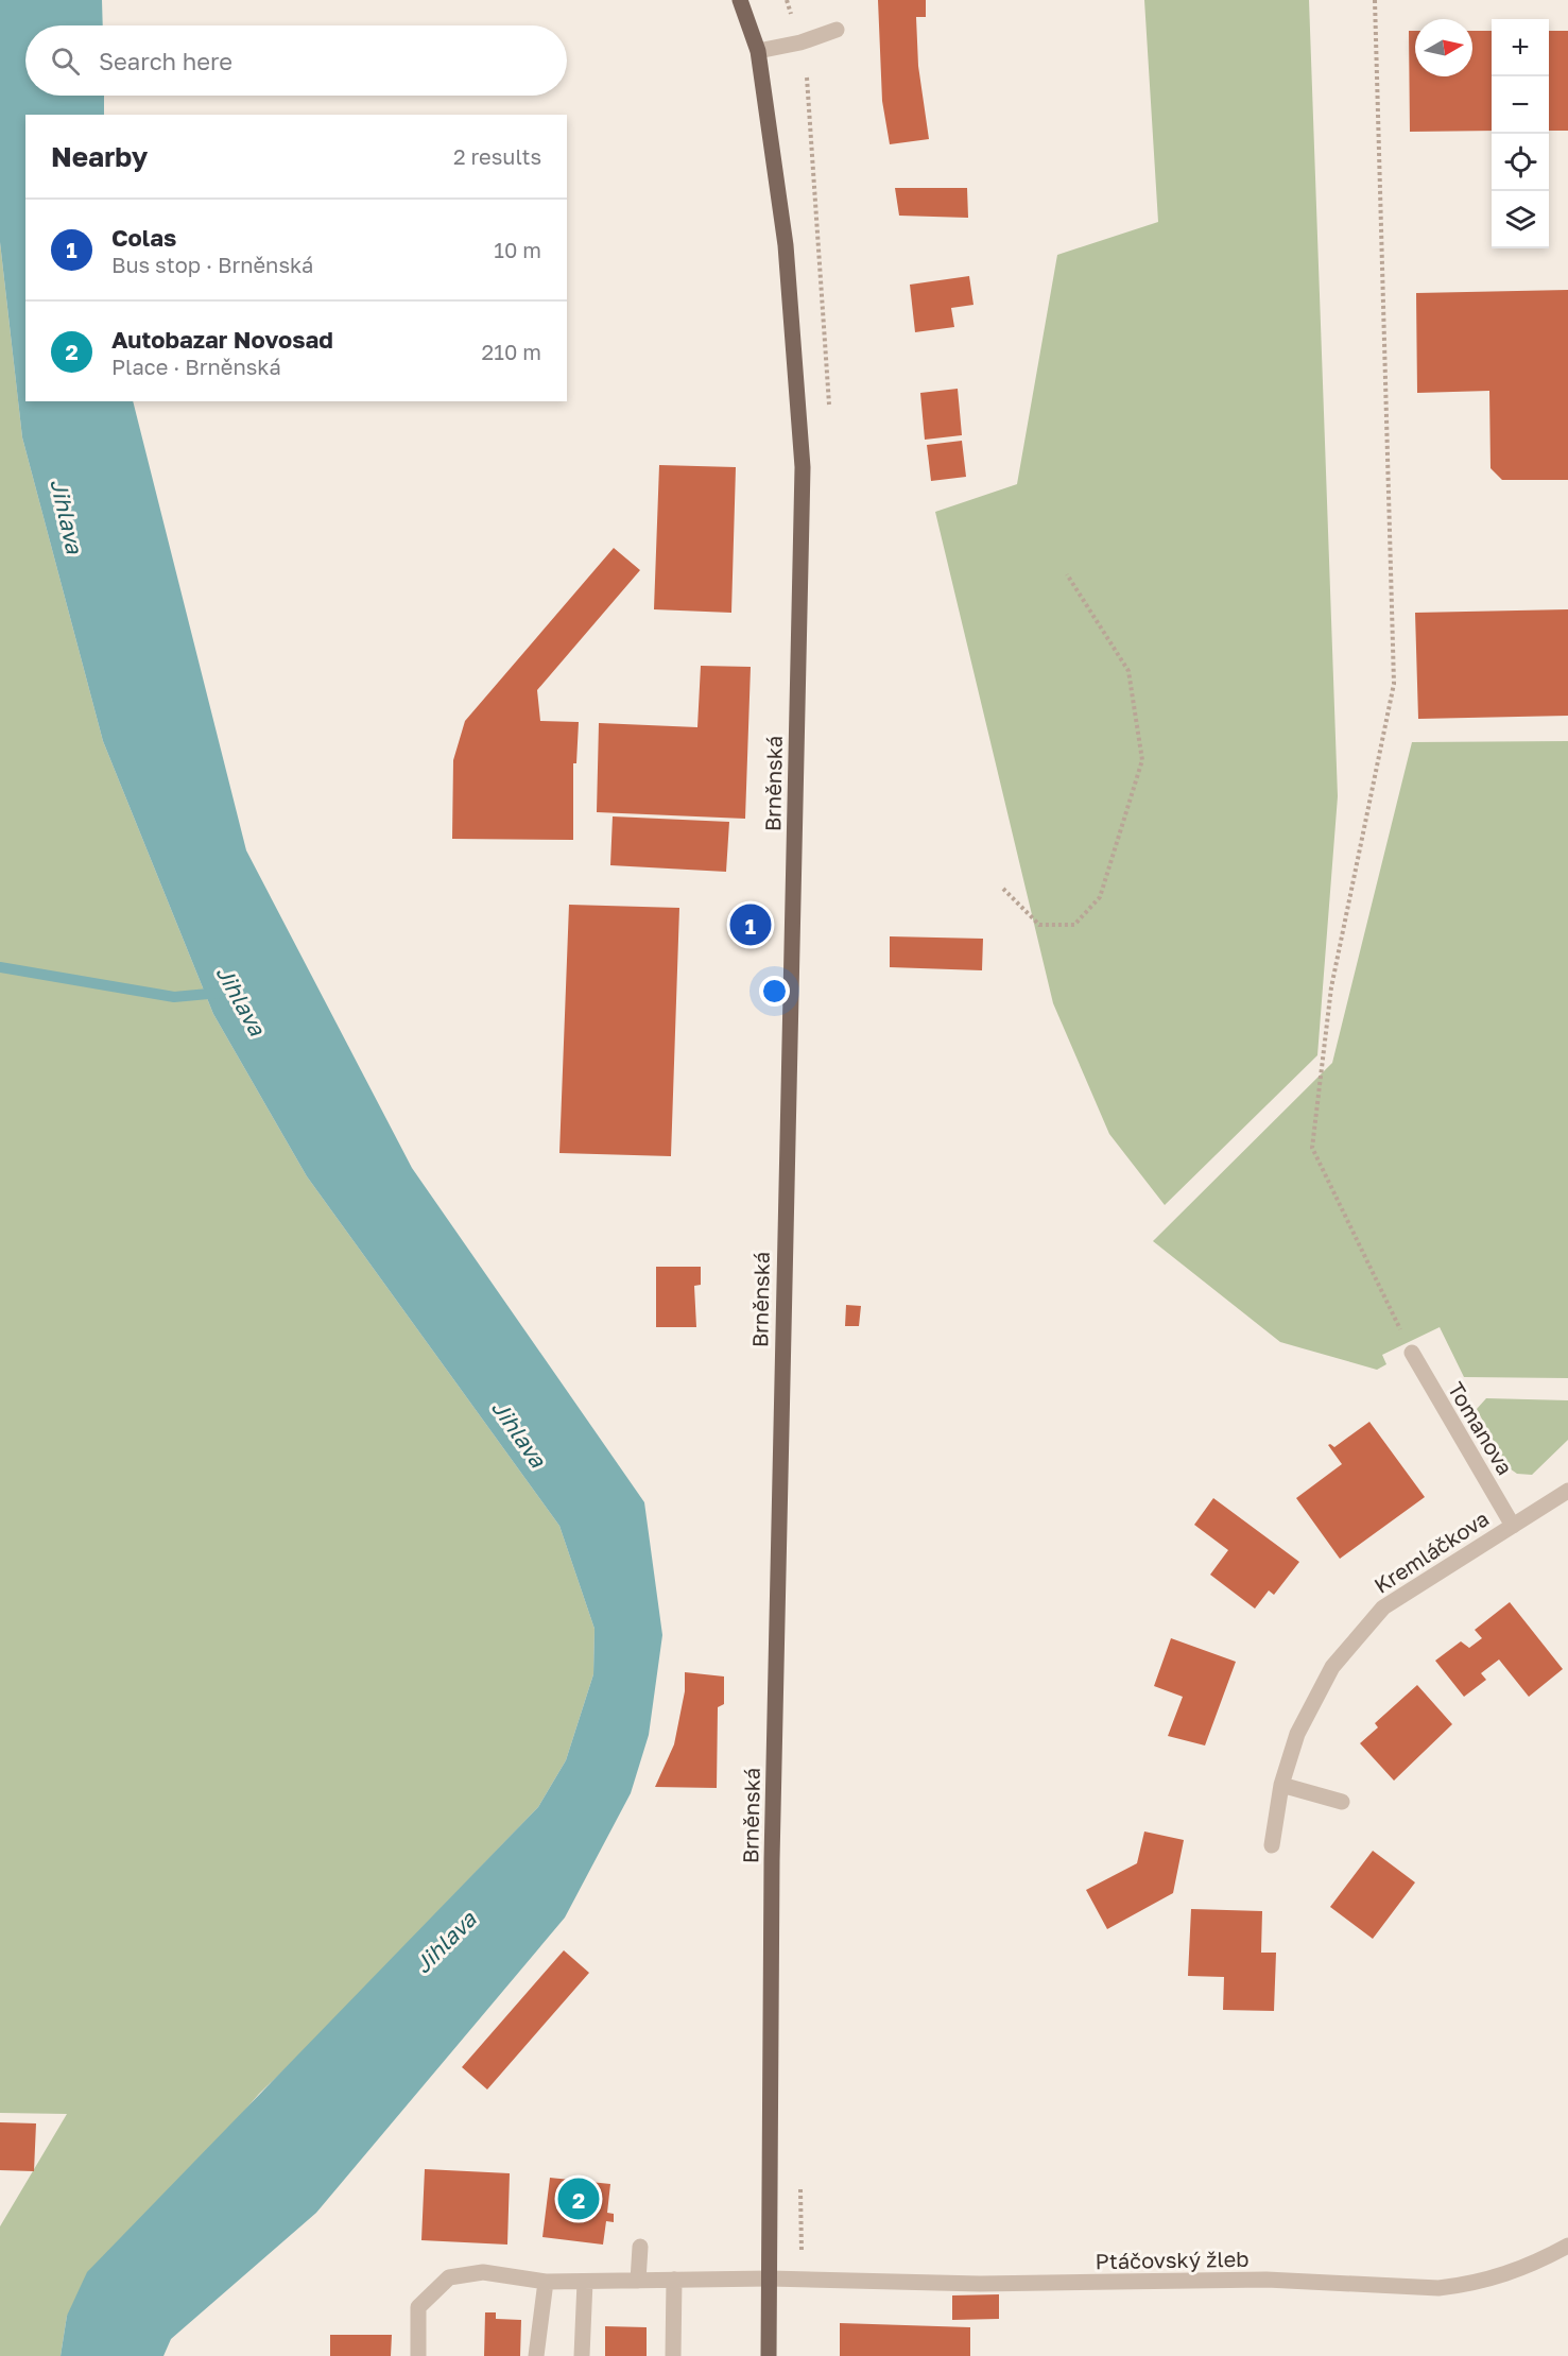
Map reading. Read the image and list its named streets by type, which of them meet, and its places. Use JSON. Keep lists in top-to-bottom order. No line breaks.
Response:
{"streets":{"main road":["Brněnská"],"street":["Tomanova","Kremláčkova","Ptáčovský žleb"]},"crossings":[["Brněnská","Ptáčovský žleb"],["Tomanova","Kremláčkova"]],"water":["Jihlava"],"north":"right","page":{"map_buttons":["+","−"],"search":"Search here","heading":["Nearby","2 results"],"list":[{"mark":"1","name":"Colas","note":"Bus stop · Brněnská","value":"10 m"},{"mark":"2","name":"Autobazar Novosad","note":"Place · Brněnská","value":"210 m"}],"pins":["1","2"]}}
